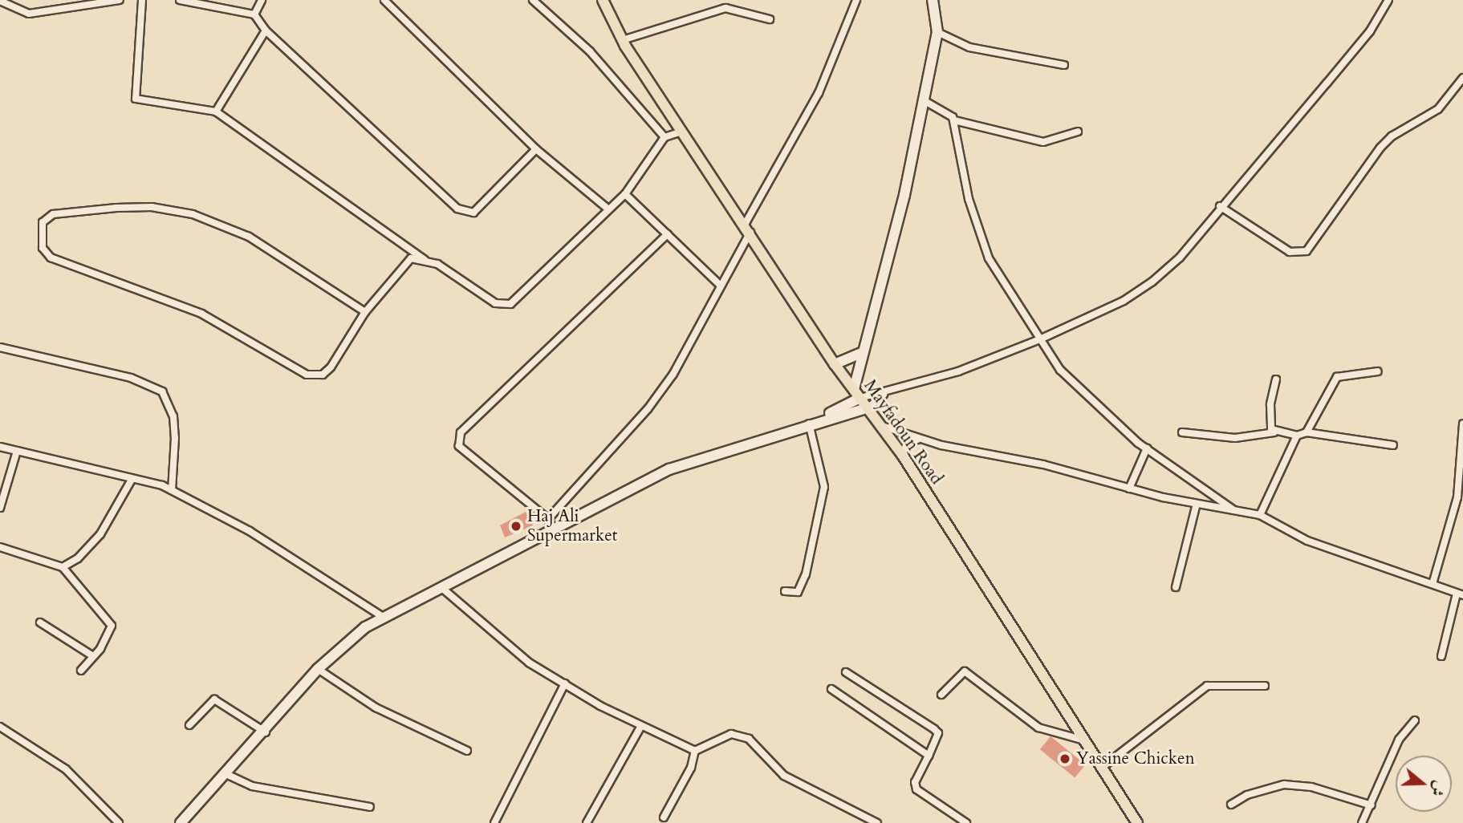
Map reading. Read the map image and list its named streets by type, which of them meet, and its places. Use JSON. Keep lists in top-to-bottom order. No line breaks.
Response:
{"streets":{"main road":["Mayfadoun Road"]},"places":["Haj Ali Supermarket","Yassine Chicken"],"north":"right"}
